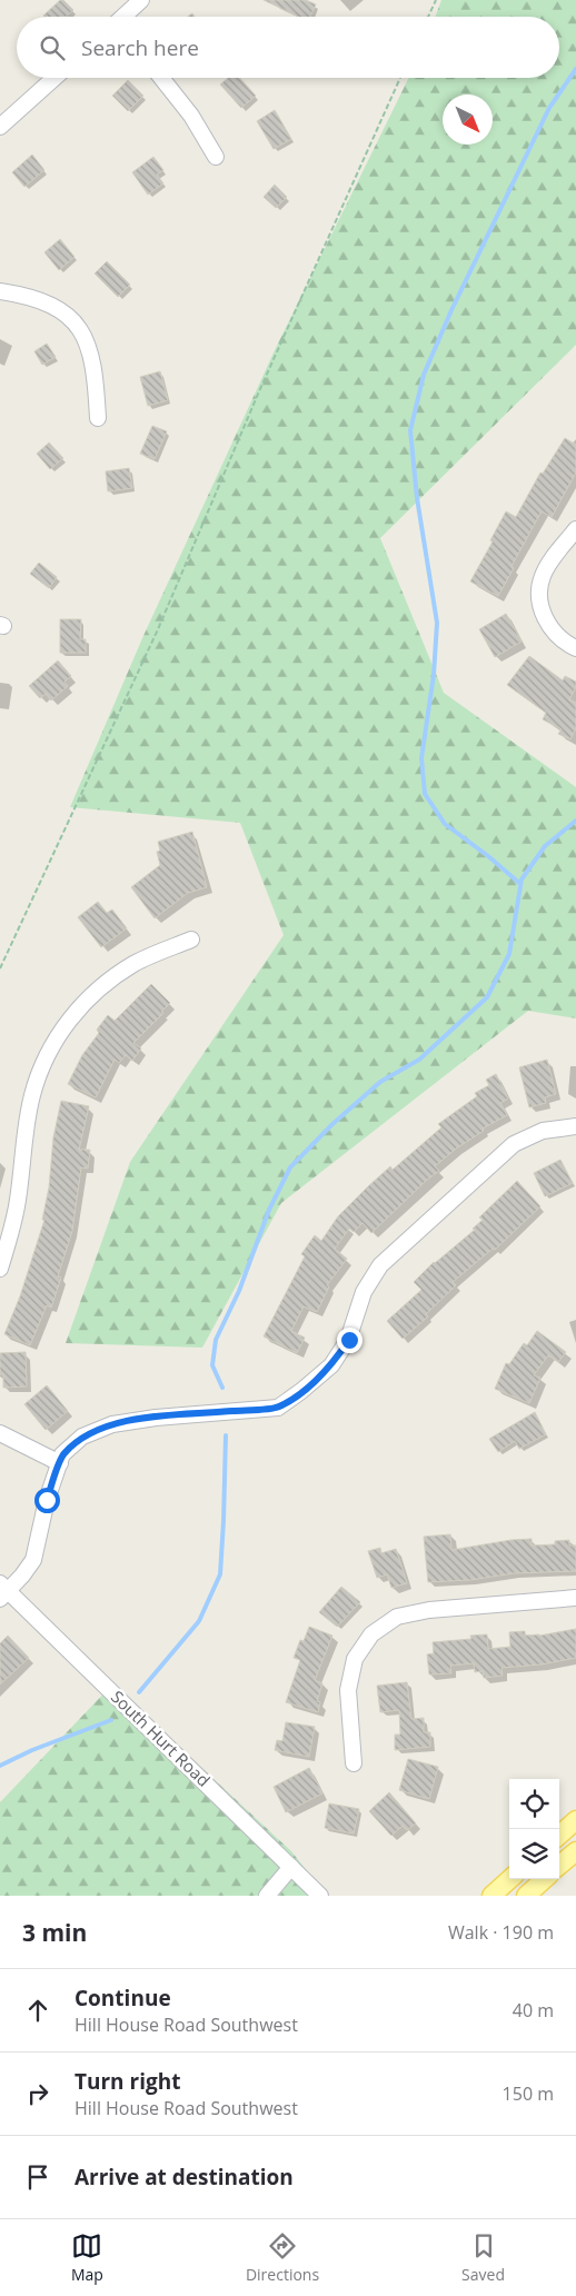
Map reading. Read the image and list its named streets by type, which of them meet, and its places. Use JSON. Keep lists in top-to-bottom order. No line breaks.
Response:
{"streets":{"street":["South Hurt Road"]},"north":"bottom right","page":{"search":"Search here","heading":["3 min","Walk · 190 m"],"list":[["Continue","Hill House Road Southwest","40 m"],["Turn right","Hill House Road Southwest","150 m"],"Arrive at destination"],"nav":["Map","Directions","Saved"]}}
